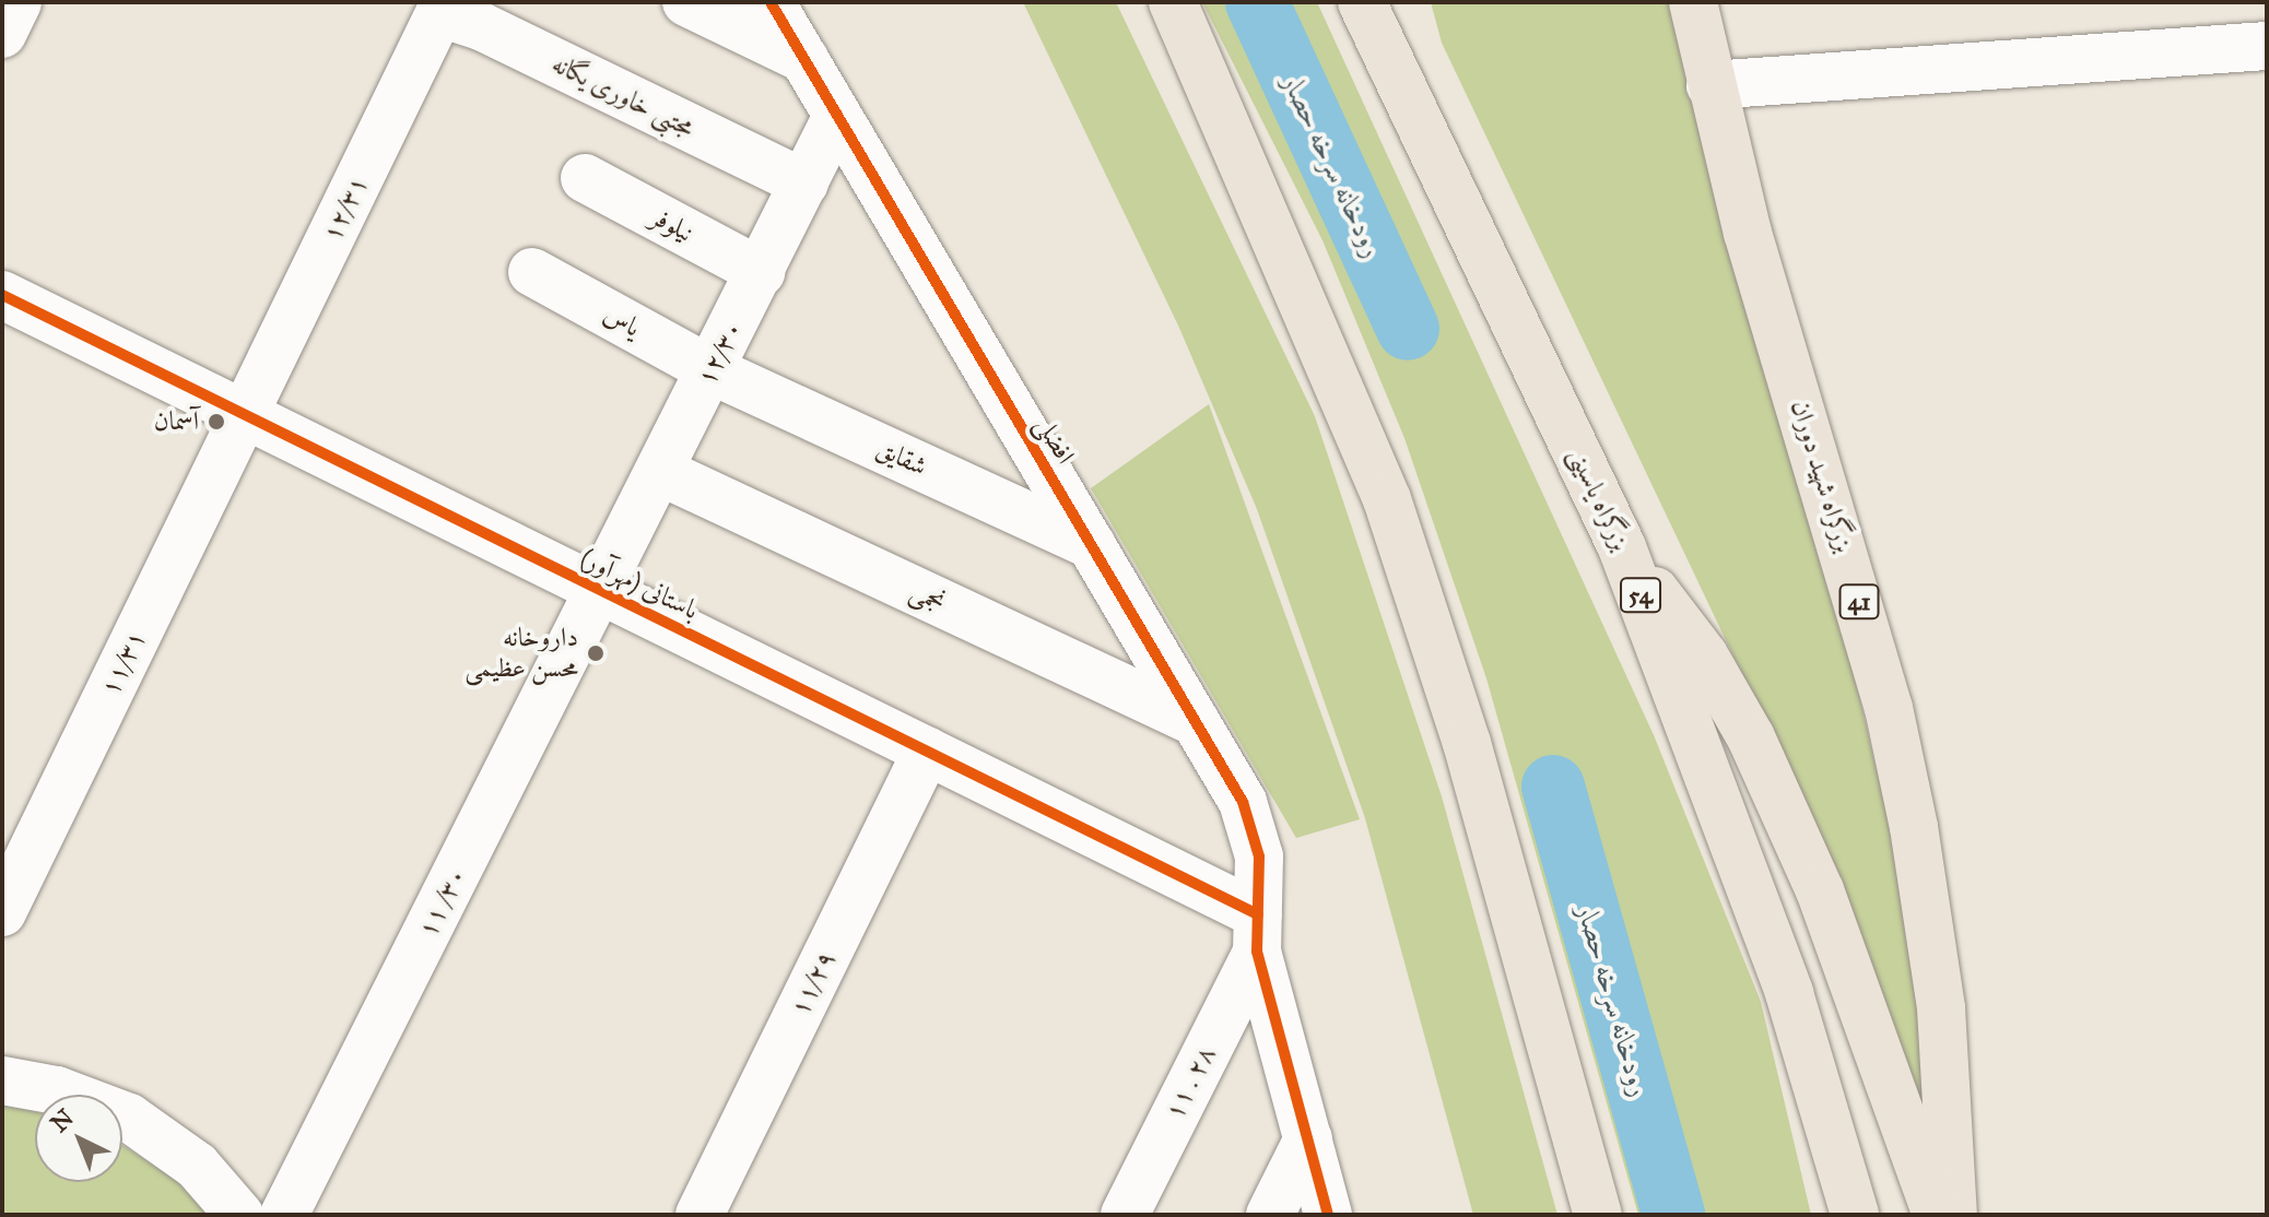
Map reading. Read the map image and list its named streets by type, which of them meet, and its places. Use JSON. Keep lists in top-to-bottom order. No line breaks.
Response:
{"streets":{"highway":["بزرگراه شهید دوران","بزرگراه یاسینی","54","41"],"street":["مجتبی خاوری یگانه","۱۲/۳۱","نیلوفر","یاس","۱۲/۳۰","افضلی","شقایق","باستانی (مهرآور)","نجمی","۱۱/۳۱","۱۱ /۳۰","۱۱/۲۹","۱۱ . ۲۸"]},"crossings":[["مجتبی خاوری یگانه","۱۲/۳۱"],["مجتبی خاوری یگانه","۱۲/۳۰"],["۱۲/۳۱","باستانی (مهرآور)"],["۱۲/۳۱","۱۱/۳۱"],["نیلوفر","۱۲/۳۰"],["یاس","۱۲/۳۰"],["یاس","شقایق"],["۱۲/۳۰","افضلی"],["۱۲/۳۰","شقایق"],["۱۲/۳۰","باستانی (مهرآور)"],["۱۲/۳۰","نجمی"],["۱۲/۳۰","۱۱ /۳۰"],["افضلی","شقایق"],["افضلی","باستانی (مهرآور)"],["افضلی","نجمی"],["افضلی","۱۱ . ۲۸"],["باستانی (مهرآور)","۱۱/۳۱"],["باستانی (مهرآور)","۱۱ /۳۰"],["باستانی (مهرآور)","۱۱/۲۹"],["باستانی (مهرآور)","۱۱ . ۲۸"]],"water":["رودخانه سرخه حصار"],"places":["آسمان","داروخانه محسن عظیمی"],"north":"top left"}
